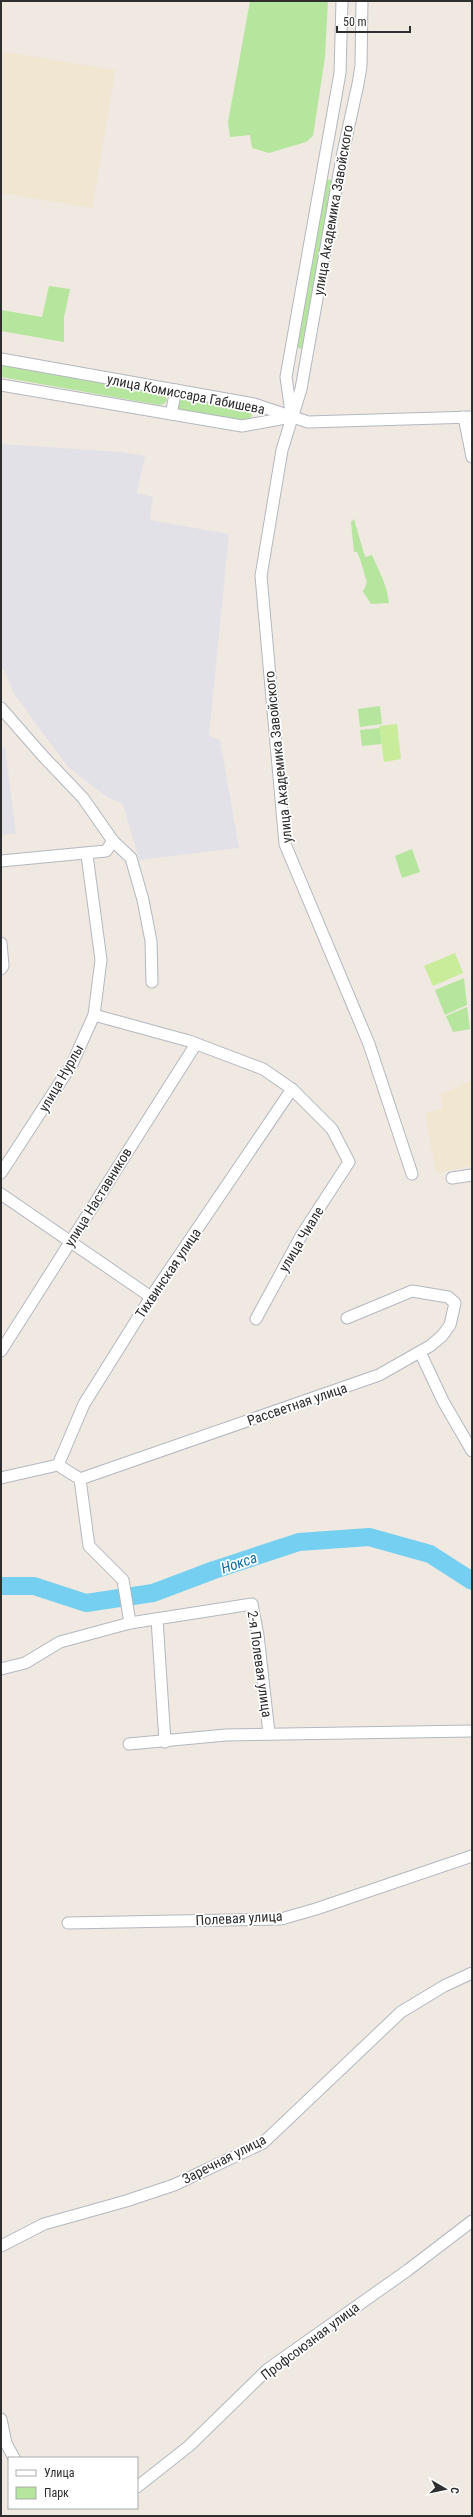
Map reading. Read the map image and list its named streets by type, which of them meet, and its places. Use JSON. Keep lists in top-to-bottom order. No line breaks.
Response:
{"streets":{"street":["улица Академика Завойского","улица Комиссара Габишева","улица Нурлы","улица Наставников","улица Чиале","Тихвинская улица","Рассветная улица","2-я Полевая улица","Полевая улица","Заречная улица","Профсоюзная улица"]},"crossings":[["улица Академика Завойского","улица Комиссара Габишева"],["улица Чиале","Тихвинская улица"]],"water":["Нокса"],"legend":["Улица","Парк"],"scale_bar":"50 m","north":"right"}
